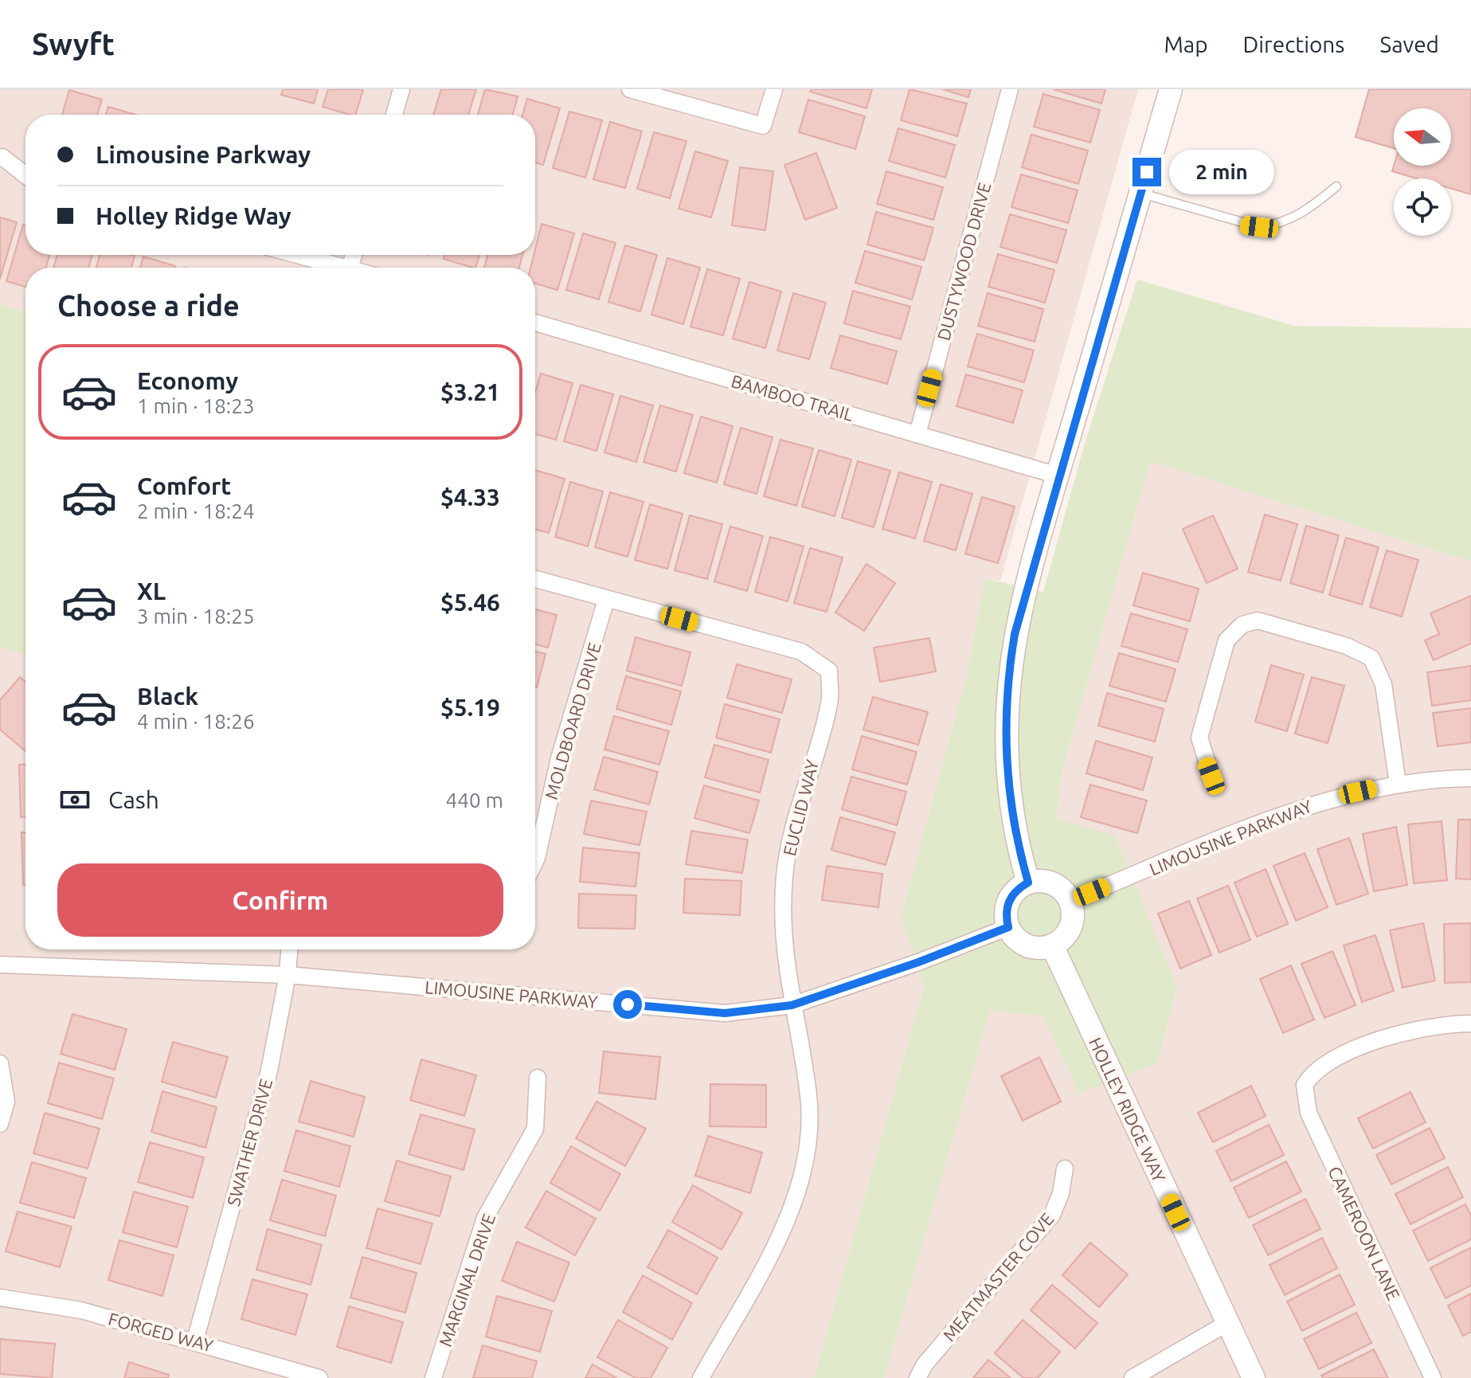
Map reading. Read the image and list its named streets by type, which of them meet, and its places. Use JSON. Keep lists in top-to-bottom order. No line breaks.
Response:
{"streets":{"street":["DUSTYWOOD DRIVE","BAMBOO TRAIL","MOLDBOARD DRIVE","EUCLID WAY","LIMOUSINE PARKWAY","HOLLEY RIDGE WAY","SWATHER DRIVE","CAMEROON LANE","MEATMASTER COVE","MARGINAL DRIVE","FORGED WAY"]},"crossings":[["DUSTYWOOD DRIVE","BAMBOO TRAIL"],["MOLDBOARD DRIVE","EUCLID WAY"],["EUCLID WAY","LIMOUSINE PARKWAY"],["LIMOUSINE PARKWAY","HOLLEY RIDGE WAY"],["LIMOUSINE PARKWAY","SWATHER DRIVE"],["SWATHER DRIVE","FORGED WAY"]],"north":"left","page":{"header":"Swyft","nav":["Map","Directions","Saved"],"banner":["Limousine Parkway","Holley Ridge Way"],"bubble":"2 min","heading":"Choose a ride","list":[{"name":"Economy","note":"1 min · 18:23","value":"$3.21"},{"name":"Comfort","note":"2 min · 18:24","value":"$4.33"},{"name":"XL","note":"3 min · 18:25","value":"$5.46"},{"name":"Black","note":"4 min · 18:26","value":"$5.19"}],"pay":["Cash","440 m"],"buttons":"Confirm"}}
